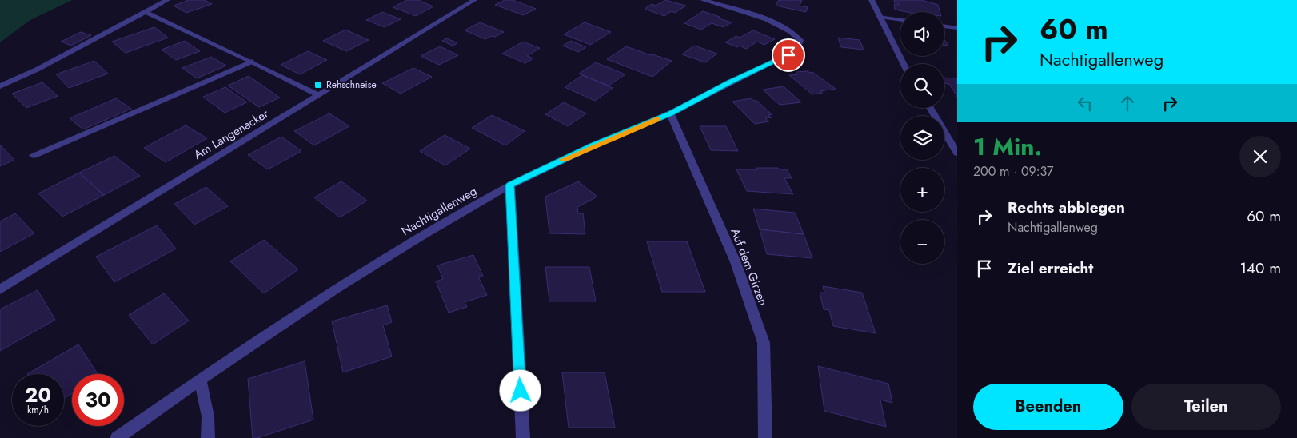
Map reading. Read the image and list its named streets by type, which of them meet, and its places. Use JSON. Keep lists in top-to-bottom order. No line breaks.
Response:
{"streets":{"street":["Am Langenacker","Nachtigallenweg","Auf dem Girzen"]},"crossings":[["Nachtigallenweg","Auf dem Girzen"]],"places":{"transit":["Rehschneise"]},"page":{"turn":["60 m","Nachtigallenweg"],"map_buttons":["+","−"],"heading":["1 Min.","200 m · 09:37"],"list":[{"name":"Rechts abbiegen","note":"Nachtigallenweg","value":"60 m"},{"name":"Ziel erreicht","value":"140 m"}],"speed":"20 km/h","limit":"30","buttons":["Beenden","Teilen"]}}
